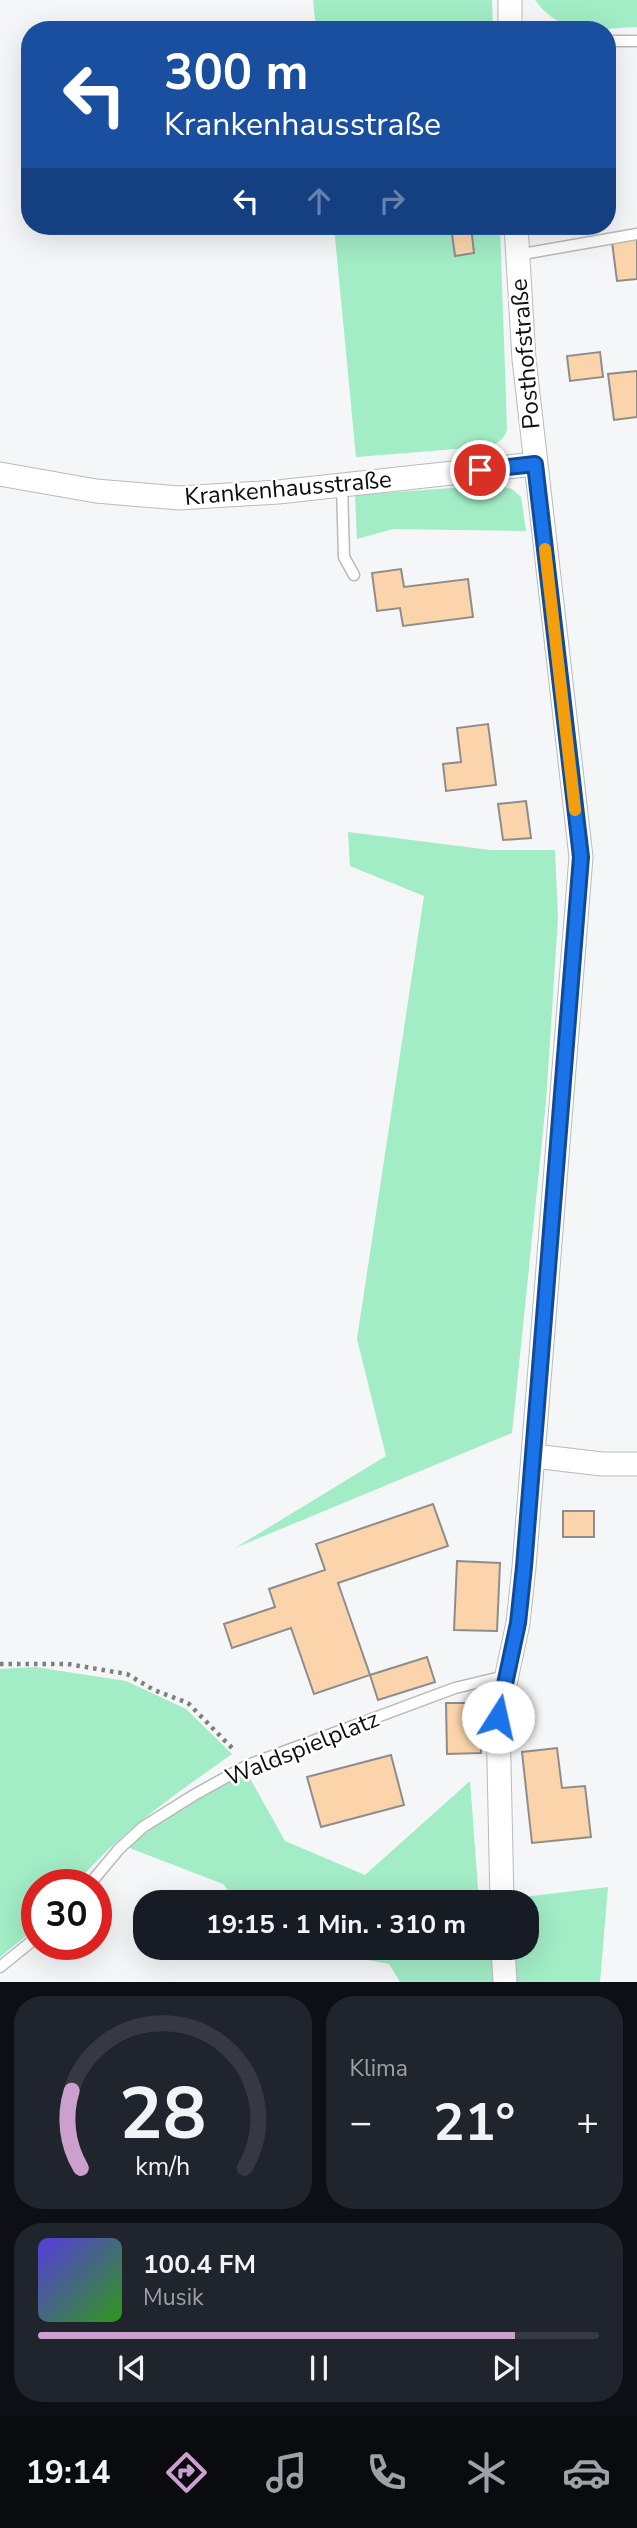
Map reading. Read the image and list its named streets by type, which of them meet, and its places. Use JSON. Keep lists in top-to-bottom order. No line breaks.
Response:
{"streets":{"street":["Posthofstraße","Krankenhausstraße"],"lane":["Waldspielplatz"]},"crossings":[["Posthofstraße","Krankenhausstraße"],["Posthofstraße","Waldspielplatz"]],"page":{"turn":["300 m","Krankenhausstraße"],"limit":"30","trip":"19:15 · 1 Min. · 310 m","tile":"Klima","heat":["−","21°","+"],"song":["100.4 FM","Musik"],"tabs":"19:14","gauge":["28","km/h"]}}
